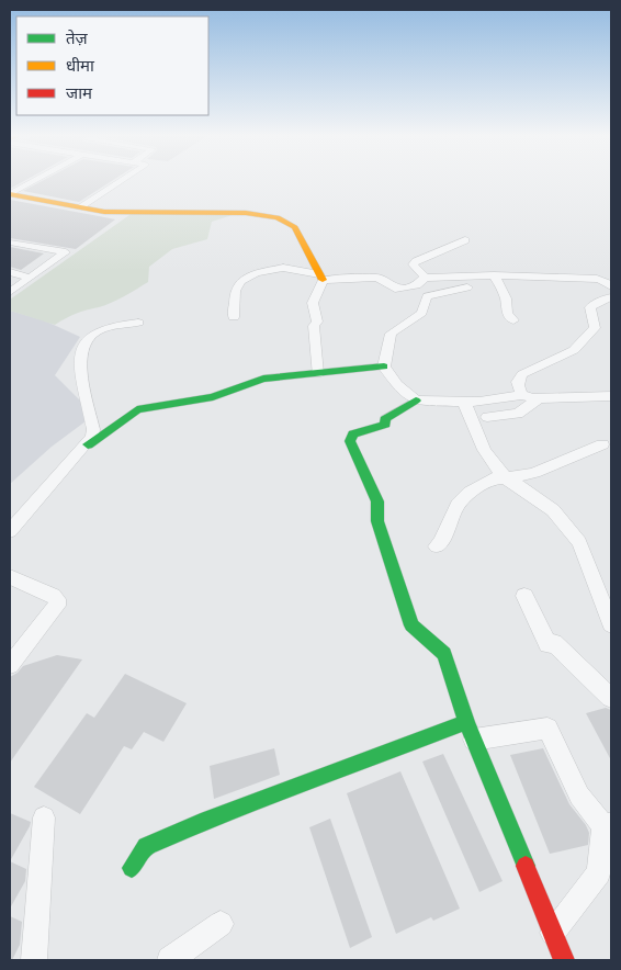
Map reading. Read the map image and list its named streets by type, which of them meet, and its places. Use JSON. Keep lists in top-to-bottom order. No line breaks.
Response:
{"legend":["तेज़","धीमा","जाम"]}
